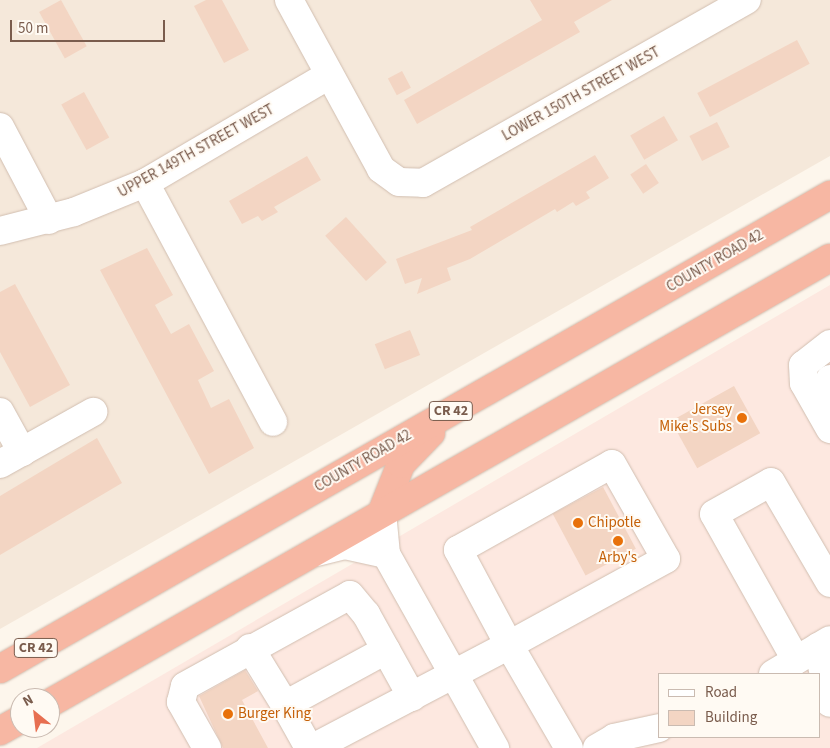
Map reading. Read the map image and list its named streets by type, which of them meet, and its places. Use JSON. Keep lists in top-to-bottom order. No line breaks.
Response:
{"streets":{"highway":["COUNTY ROAD 42","CR 42"],"street":["LOWER 150TH STREET WEST","UPPER 149TH STREET WEST"]},"crossings":[["LOWER 150TH STREET WEST","UPPER 149TH STREET WEST"]],"places":["Jersey Mike's Subs","Chipotle","Arby's","Burger King"],"legend":["Road","Building"],"scale_bar":"50 m","north":"top left"}
